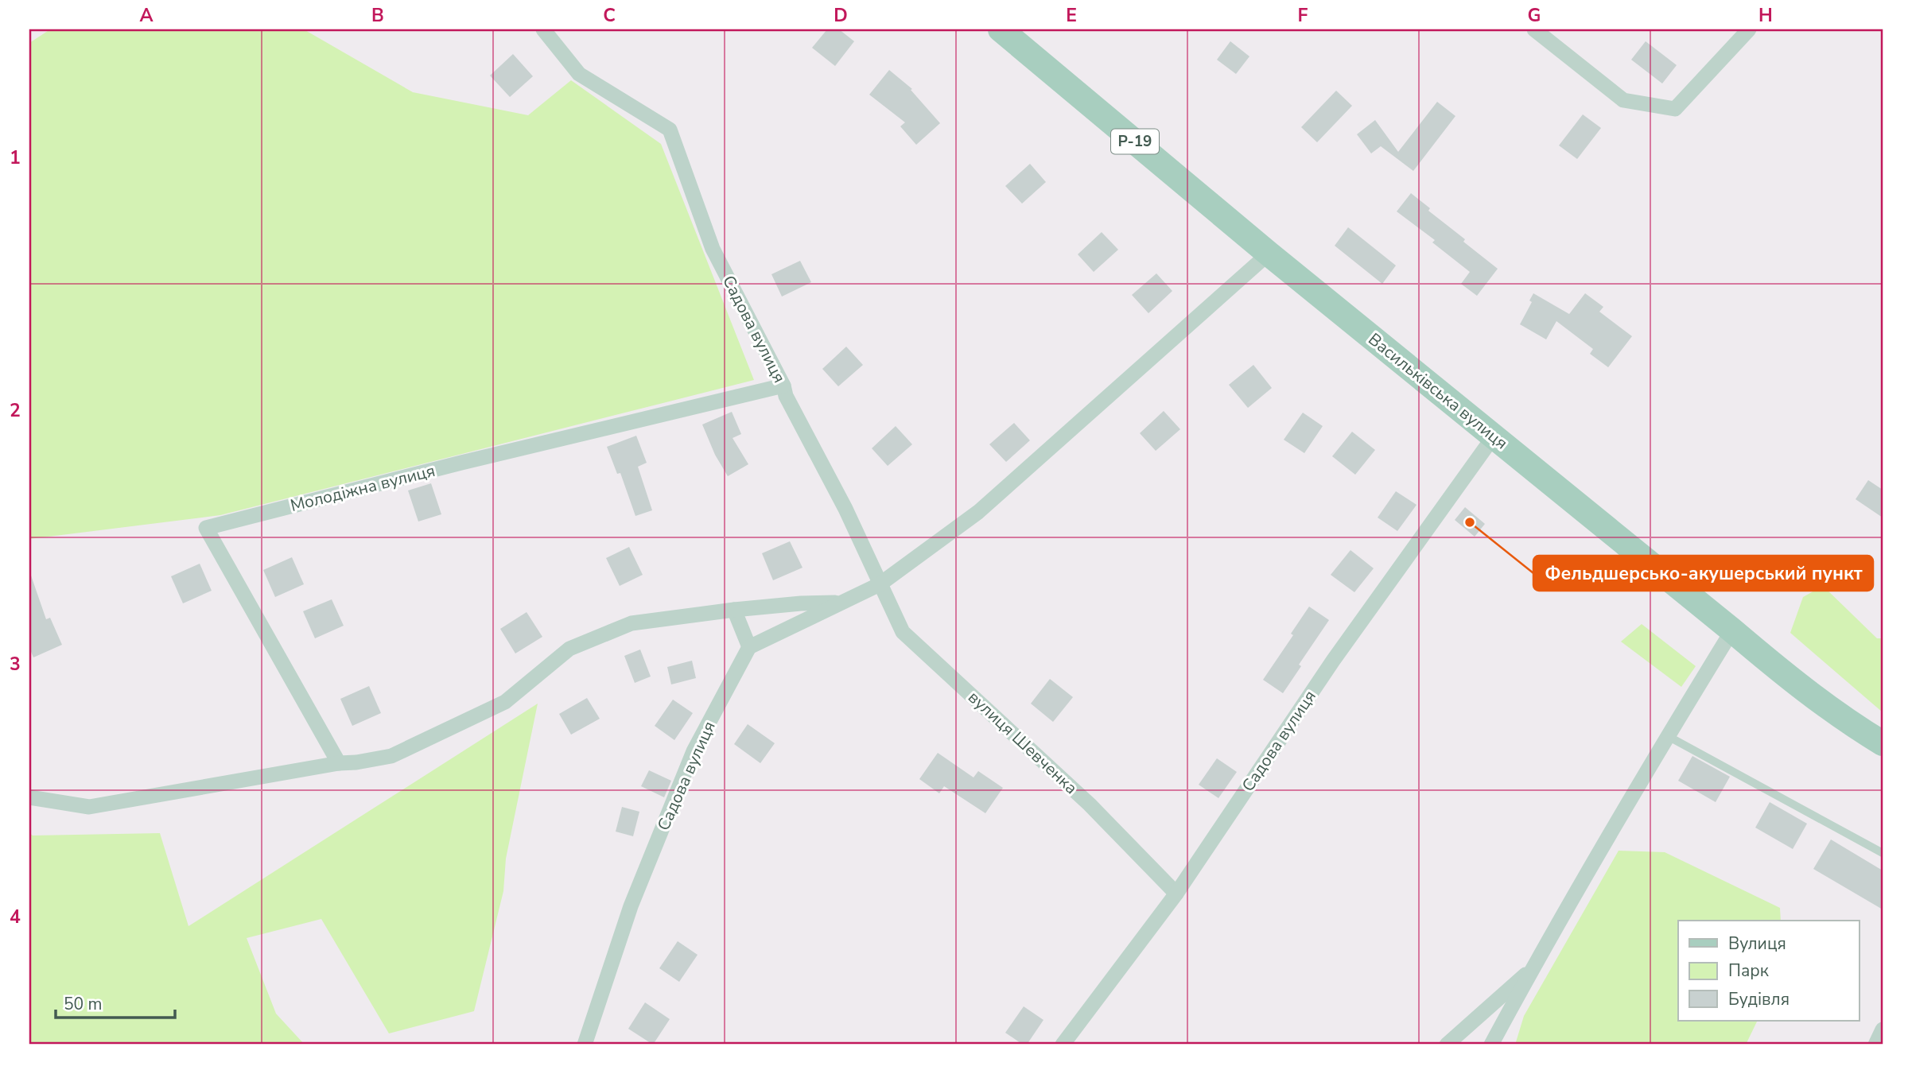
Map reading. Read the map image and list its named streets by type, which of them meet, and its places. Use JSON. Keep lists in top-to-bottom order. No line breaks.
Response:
{"streets":{"main road":["Р-19","Васильківська вулиця"],"street":["Садова вулиця","Молодіжна вулиця","вулиця Шевченка"]},"crossings":[["Садова вулиця","Васильківська вулиця"],["Садова вулиця","Молодіжна вулиця"],["Садова вулиця","вулиця Шевченка"]],"places":["Фельдшерсько-акушерський пункт"],"legend":["Вулиця","Парк","Будівля"],"scale_bar":"50 m","grid":{"columns":["A","B","C","D","E","F","G","H"],"rows":["1","2","3","4"]}}
